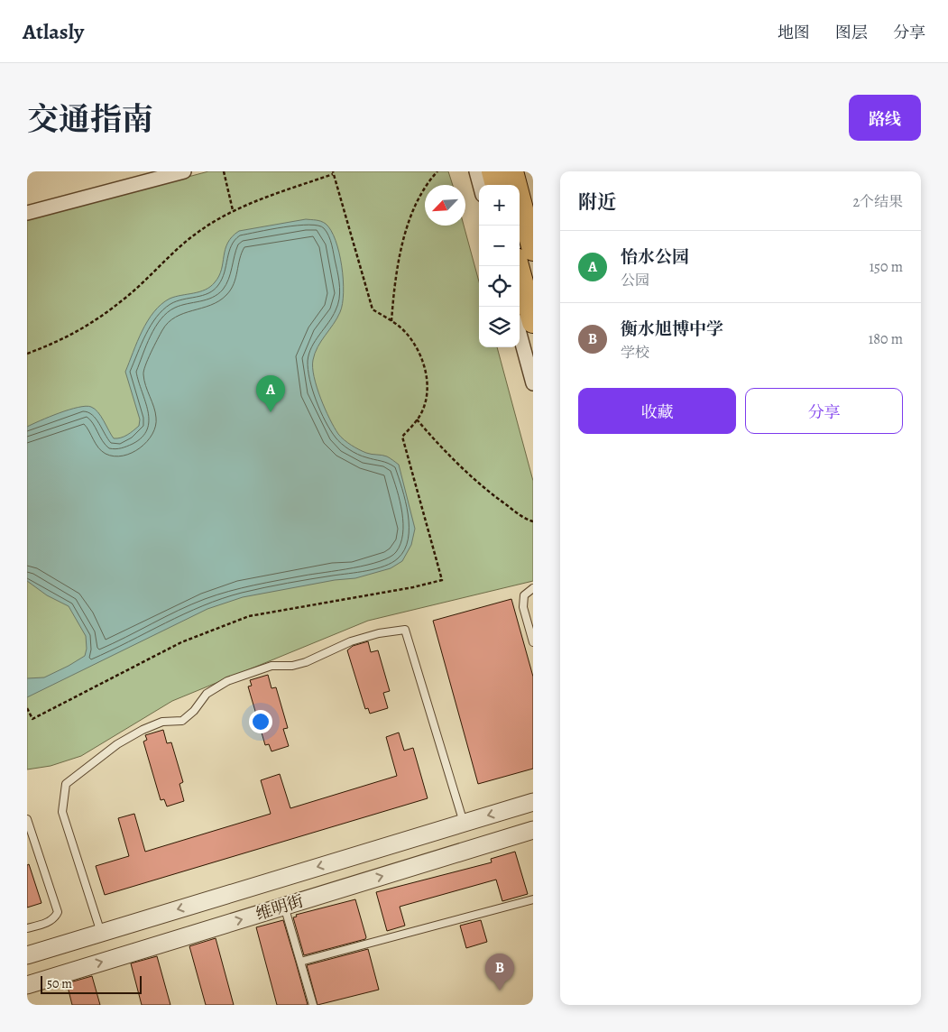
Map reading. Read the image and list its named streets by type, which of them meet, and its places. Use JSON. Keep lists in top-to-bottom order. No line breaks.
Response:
{"streets":{"street":["维明街"]},"scale_bar":"50 m","north":"bottom left","page":{"header":"Atlasly","nav":["地图","图层","分享"],"title":"交通指南","buttons":["路线",["收藏","分享"]],"heading":["附近","2个结果"],"map_buttons":["+","−"],"list":[{"mark":"A","name":"怡水公园","note":"公园","value":"150 m"},{"mark":"B","name":"衡水旭博中学","note":"学校","value":"180 m"}],"pins":["A","B"],"scale":"50 m"}}
